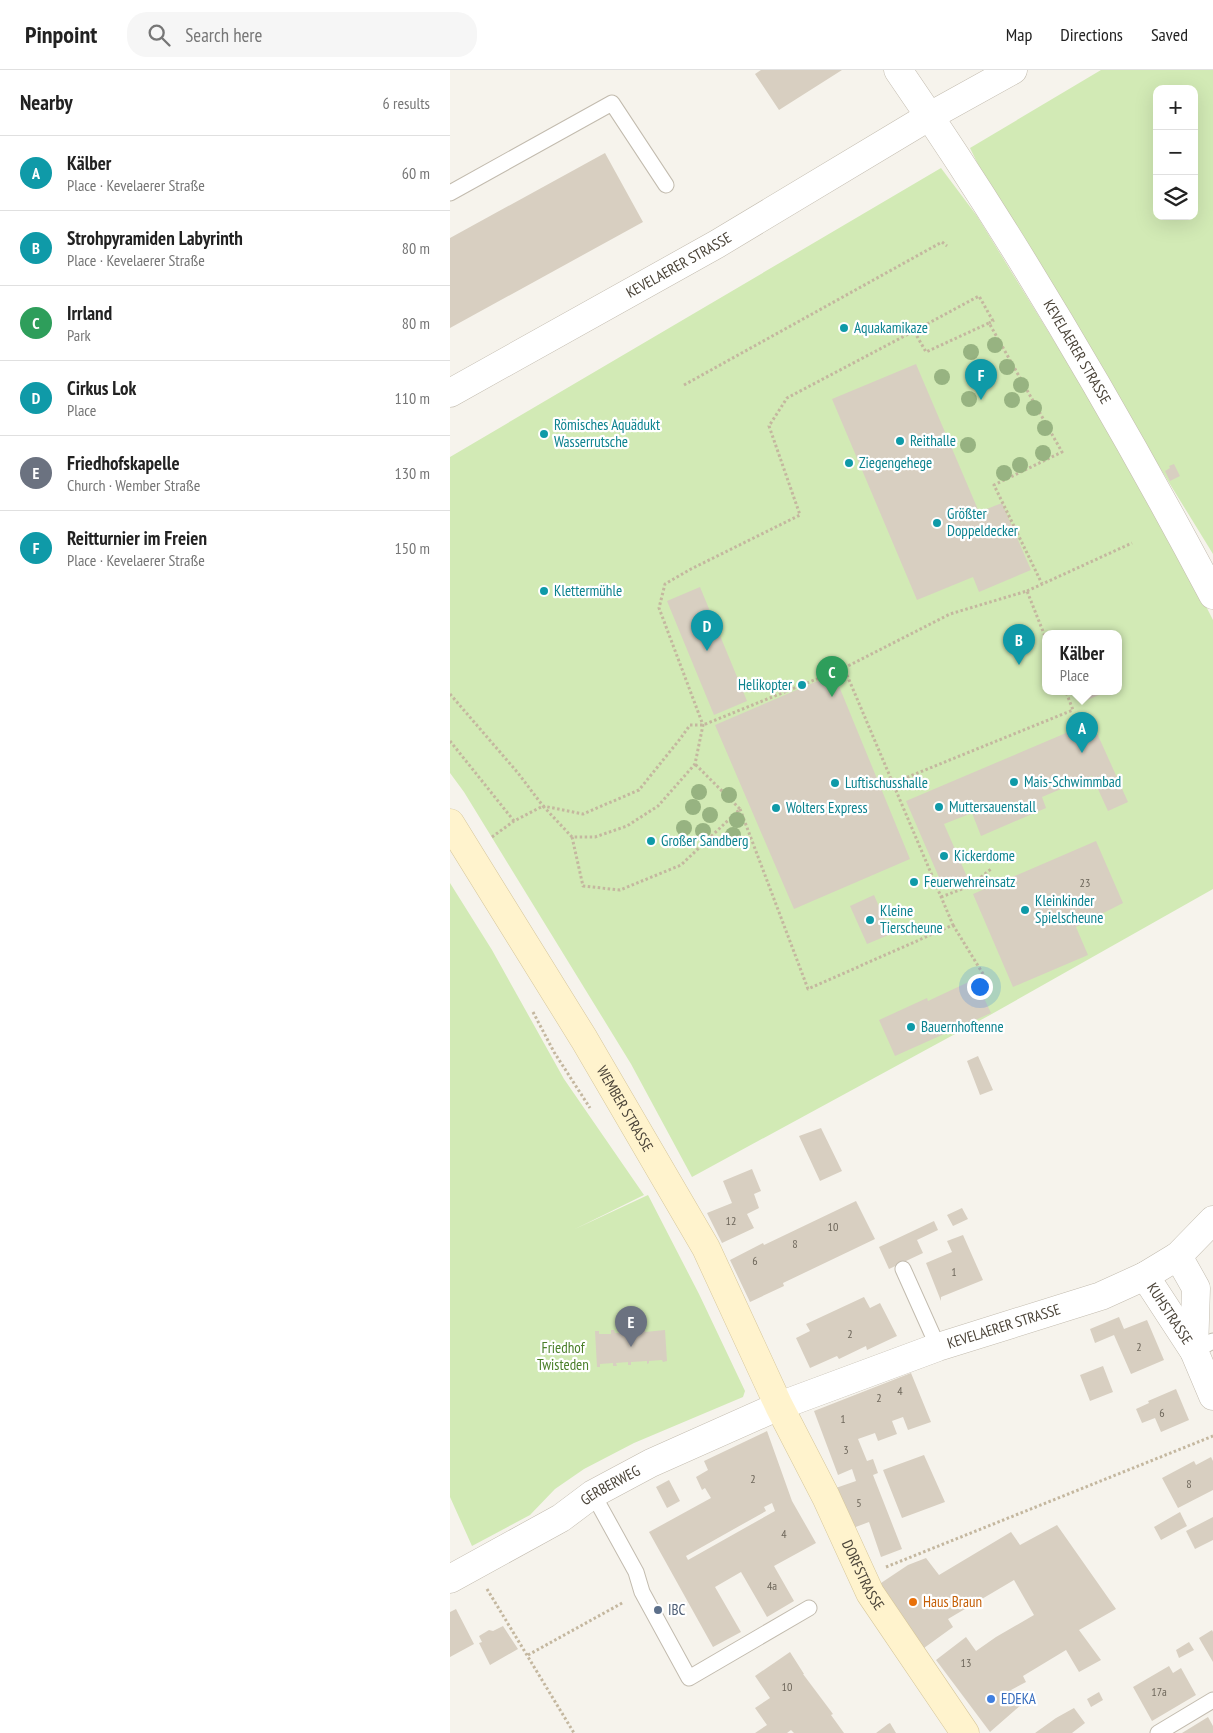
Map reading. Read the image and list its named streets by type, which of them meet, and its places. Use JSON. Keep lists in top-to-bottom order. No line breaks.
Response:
{"streets":{"main road":["WEMBER STRASSE","DORFSTRASSE"],"street":["KEVELAERER STRASSE","KUHSTRASSE","GERBERWEG"]},"crossings":[["KEVELAERER STRASSE","WEMBER STRASSE"],["KEVELAERER STRASSE","KUHSTRASSE"],["KEVELAERER STRASSE","GERBERWEG"],["KEVELAERER STRASSE","DORFSTRASSE"],["WEMBER STRASSE","GERBERWEG"],["WEMBER STRASSE","DORFSTRASSE"],["GERBERWEG","DORFSTRASSE"]],"parks":["Friedhof Twisteden"],"places":["Aquakamikaze","Römisches Aquädukt Wasserrutsche","Reithalle","Ziegengehege","Größter Doppeldecker","Klettermühle","Helikopter","Mais-Schwimmbad","Luftischusshalle","Muttersauenstall","Wolters Express","Großer Sandberg","Kickerdome","Feuerwehreinsatz","Kleinkinder Spielscheune","Kleine Tierscheune","Bauernhoftenne","Haus Braun","IBC","EDEKA"],"house_numbers":["23","12","10","8","6","1","2","2","4","2","6","1","3","2","8","5","4","4a","13","10","17a"],"page":{"header":"Pinpoint","search":"Search here","nav":["Map","Directions","Saved"],"heading":["Nearby","6 results"],"map_buttons":["+","−"],"list":[{"mark":"A","name":"Kälber","note":"Place · Kevelaerer Straße","value":"60 m"},{"mark":"B","name":"Strohpyramiden Labyrinth","note":"Place · Kevelaerer Straße","value":"80 m"},{"mark":"C","name":"Irrland","note":"Park","value":"80 m"},{"mark":"D","name":"Cirkus Lok","note":"Place","value":"110 m"},{"mark":"E","name":"Friedhofskapelle","note":"Church · Wember Straße","value":"130 m"},{"mark":"F","name":"Reitturnier im Freien","note":"Place · Kevelaerer Straße","value":"150 m"}],"pins":["F","D","B","C","A","E"],"popup":["Kälber","Place"]}}
